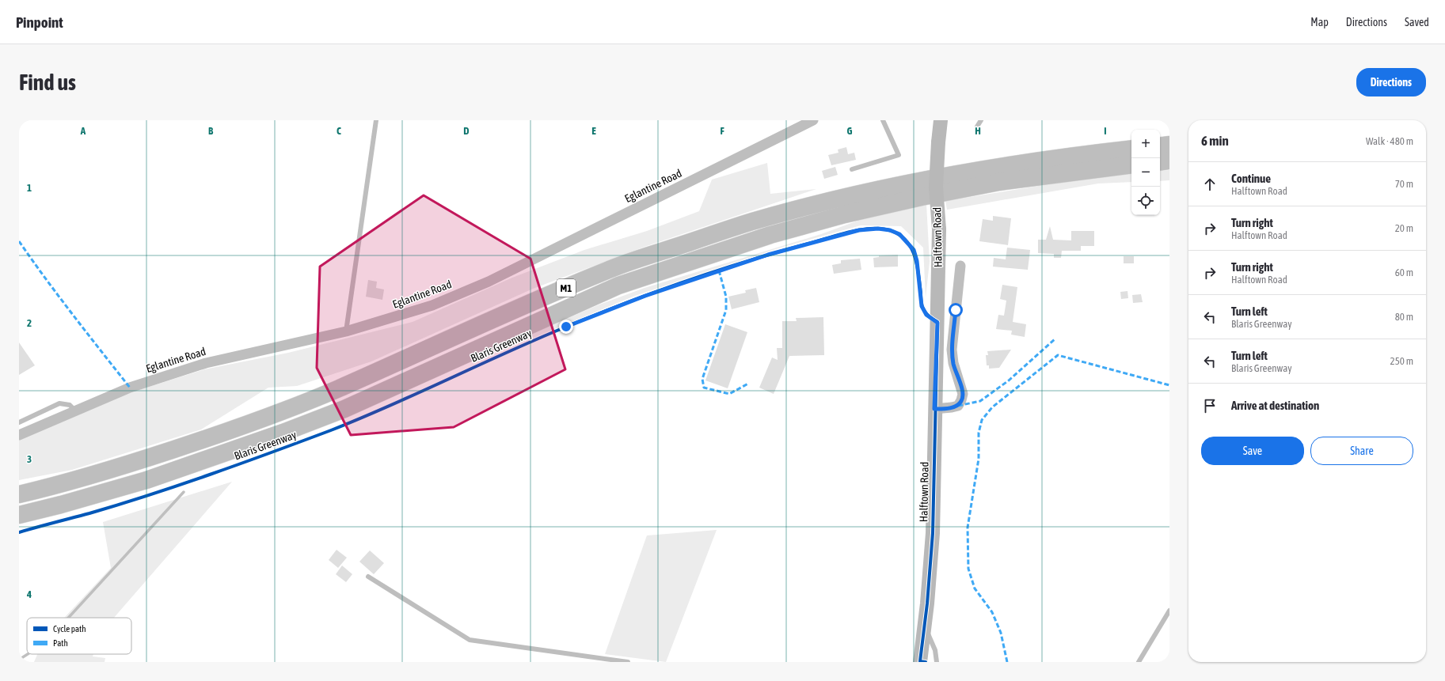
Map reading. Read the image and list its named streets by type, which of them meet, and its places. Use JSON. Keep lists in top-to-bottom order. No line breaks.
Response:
{"streets":{"highway":["M1"],"street":["Eglantine Road","Halftown Road"],"cycle path":["Blaris Greenway"]},"legend":["Cycle path","Path"],"page":{"header":"Pinpoint","nav":["Map","Directions","Saved"],"buttons":["Directions",["Save","Share"]],"title":"Find us","heading":["6 min","Walk · 480 m"],"map_buttons":["+","−"],"list":[["Continue","Halftown Road","70 m"],["Turn right","Halftown Road","20 m"],["Turn right","Halftown Road","60 m"],["Turn left","Blaris Greenway","80 m"],["Turn left","Blaris Greenway","250 m"],"Arrive at destination"]},"grid":{"columns":["A","B","C","D","E","F","G","H","I"],"rows":["1","2","3","4"]}}
